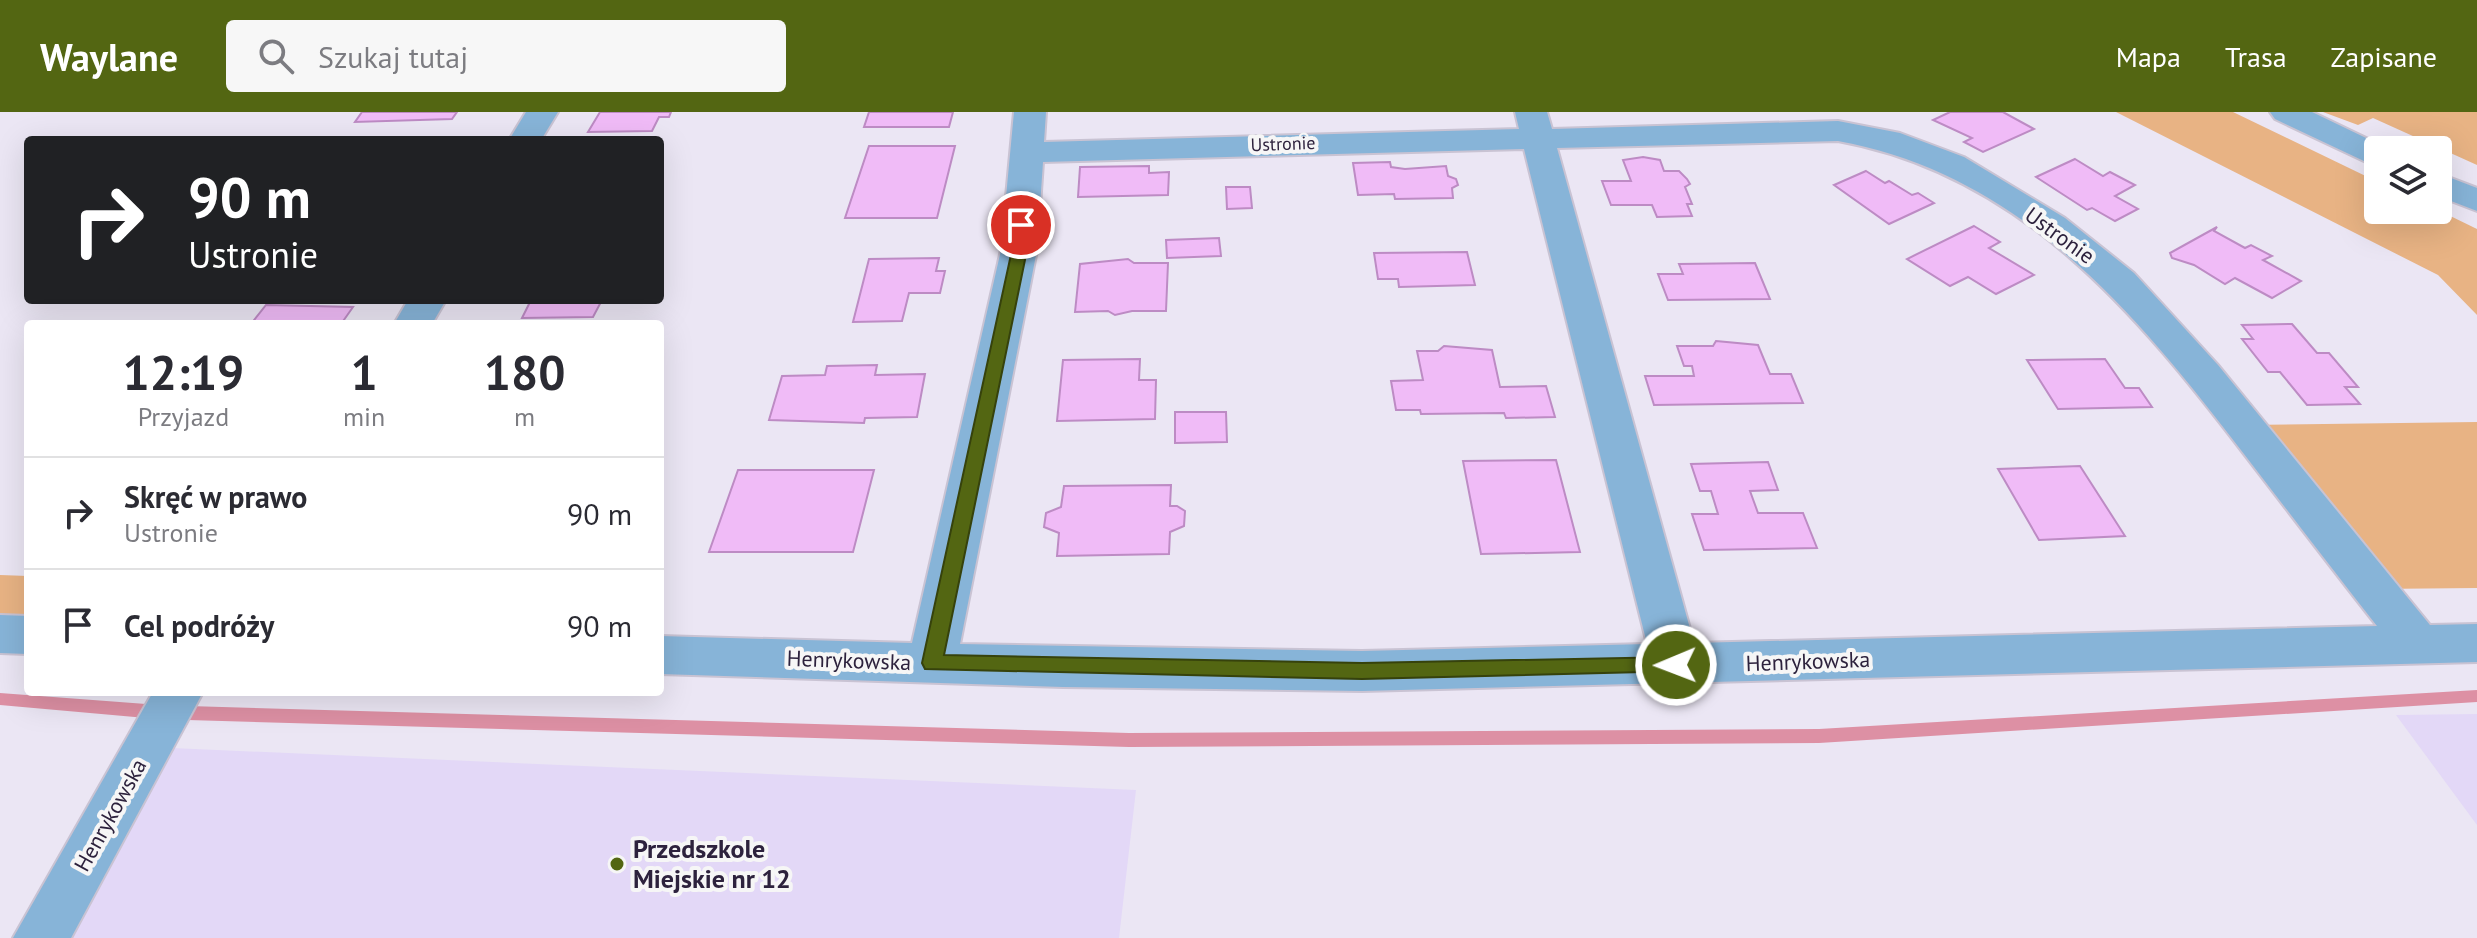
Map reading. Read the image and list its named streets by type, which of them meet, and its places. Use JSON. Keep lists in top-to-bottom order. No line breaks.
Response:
{"streets":{"street":["Ustronie","Henrykowska"]},"crossings":[["Ustronie","Henrykowska"]],"places":["Przedszkole Miejskie nr 12"],"page":{"header":"Waylane","search":"Szukaj tutaj","nav":["Mapa","Trasa","Zapisane"],"turn":["90 m","Ustronie"],"eta":["12:19","Przyjazd","1","min","180","m"],"list":[{"name":"Skręć w prawo","note":"Ustronie","value":"90 m"},{"name":"Cel podróży","value":"90 m"}]}}
